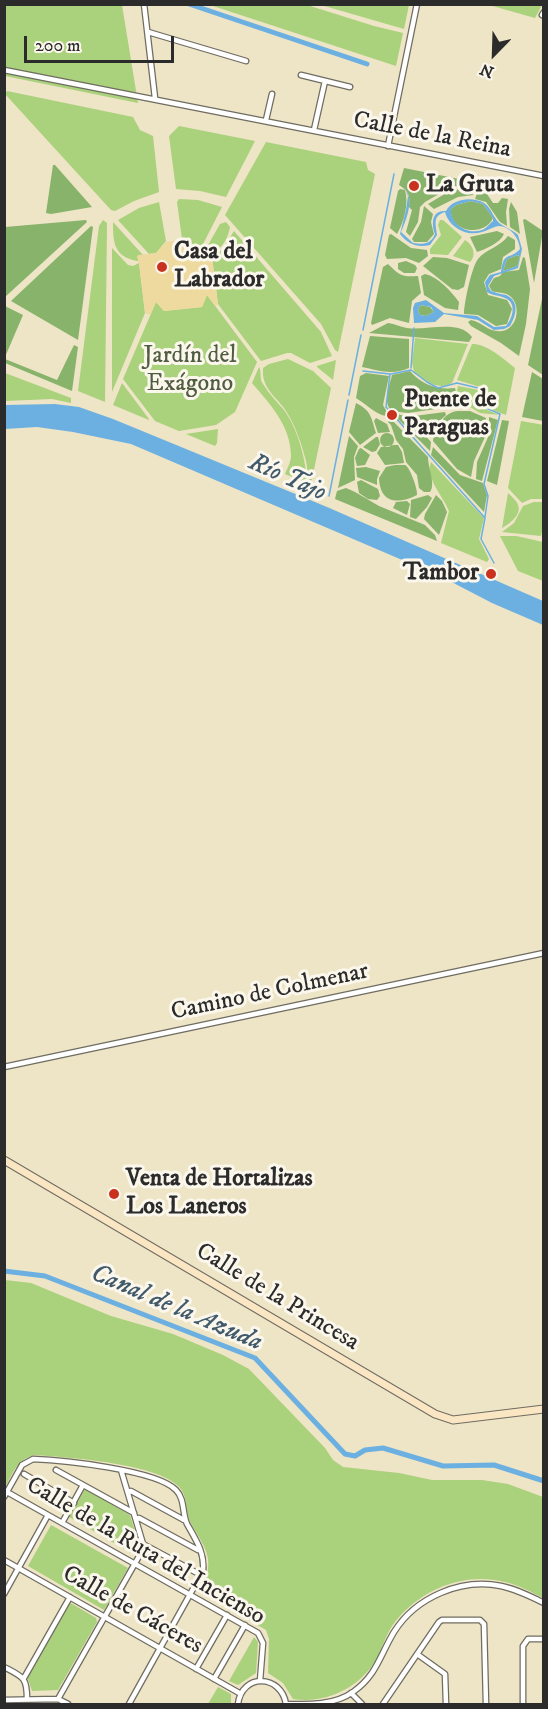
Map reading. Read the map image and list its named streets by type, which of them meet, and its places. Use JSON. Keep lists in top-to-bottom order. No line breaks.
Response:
{"streets":{"street":["Calle de la Reina","Camino de Colmenar","Calle de la Princesa","Calle de la Ruta del Incienso","Calle de Cáceres"]},"water":["Río Tajo","Canal de la Azuda"],"parks":["Jardín del Exágono"],"places":["La Gruta","Casa del Labrador","Puente de Paraguas","Tambor","Venta de Hortalizas Los Laneros"],"scale_bar":"200 m","north":"bottom left"}
